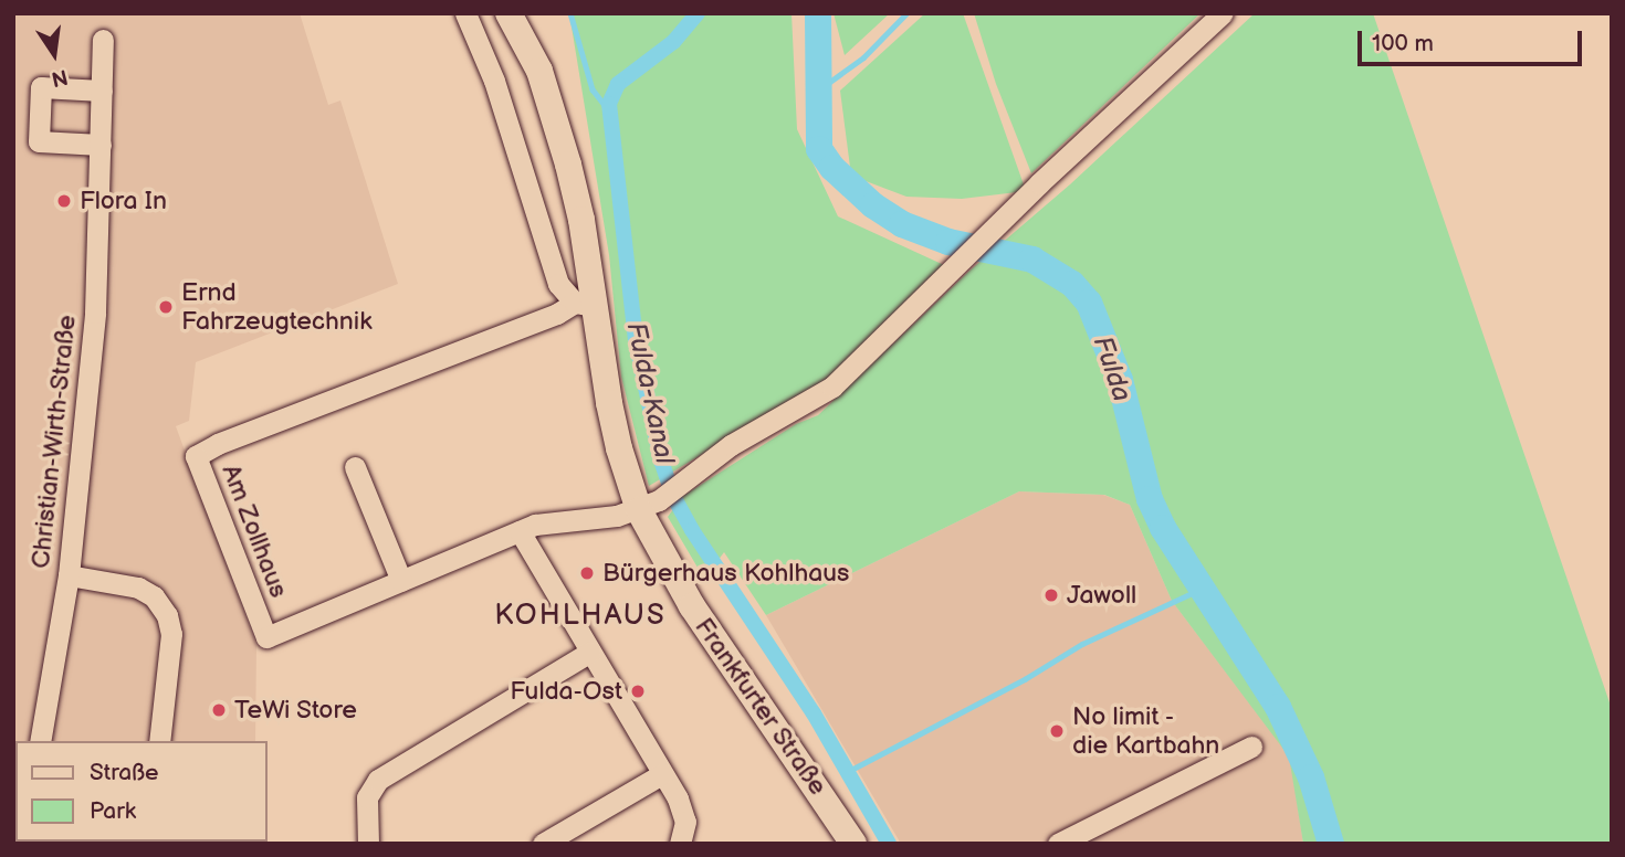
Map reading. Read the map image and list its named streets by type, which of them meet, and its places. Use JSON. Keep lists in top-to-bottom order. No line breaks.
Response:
{"streets":{"main road":["Frankfurter Straße"],"street":["Christian-Wirth-Straße","Am Zollhaus"]},"crossings":[["Am Zollhaus","Frankfurter Straße"]],"districts":["KOHLHAUS"],"water":["Fulda","Fulda-Kanal"],"places":["Flora In","Ernd Fahrzeugtechnik","Bürgerhaus Kohlhaus","Jawoll","Fulda-Ost","TeWi Store","No limit - die Kartbahn"],"legend":["Straße","Park"],"scale_bar":"100 m","north":"bottom"}
